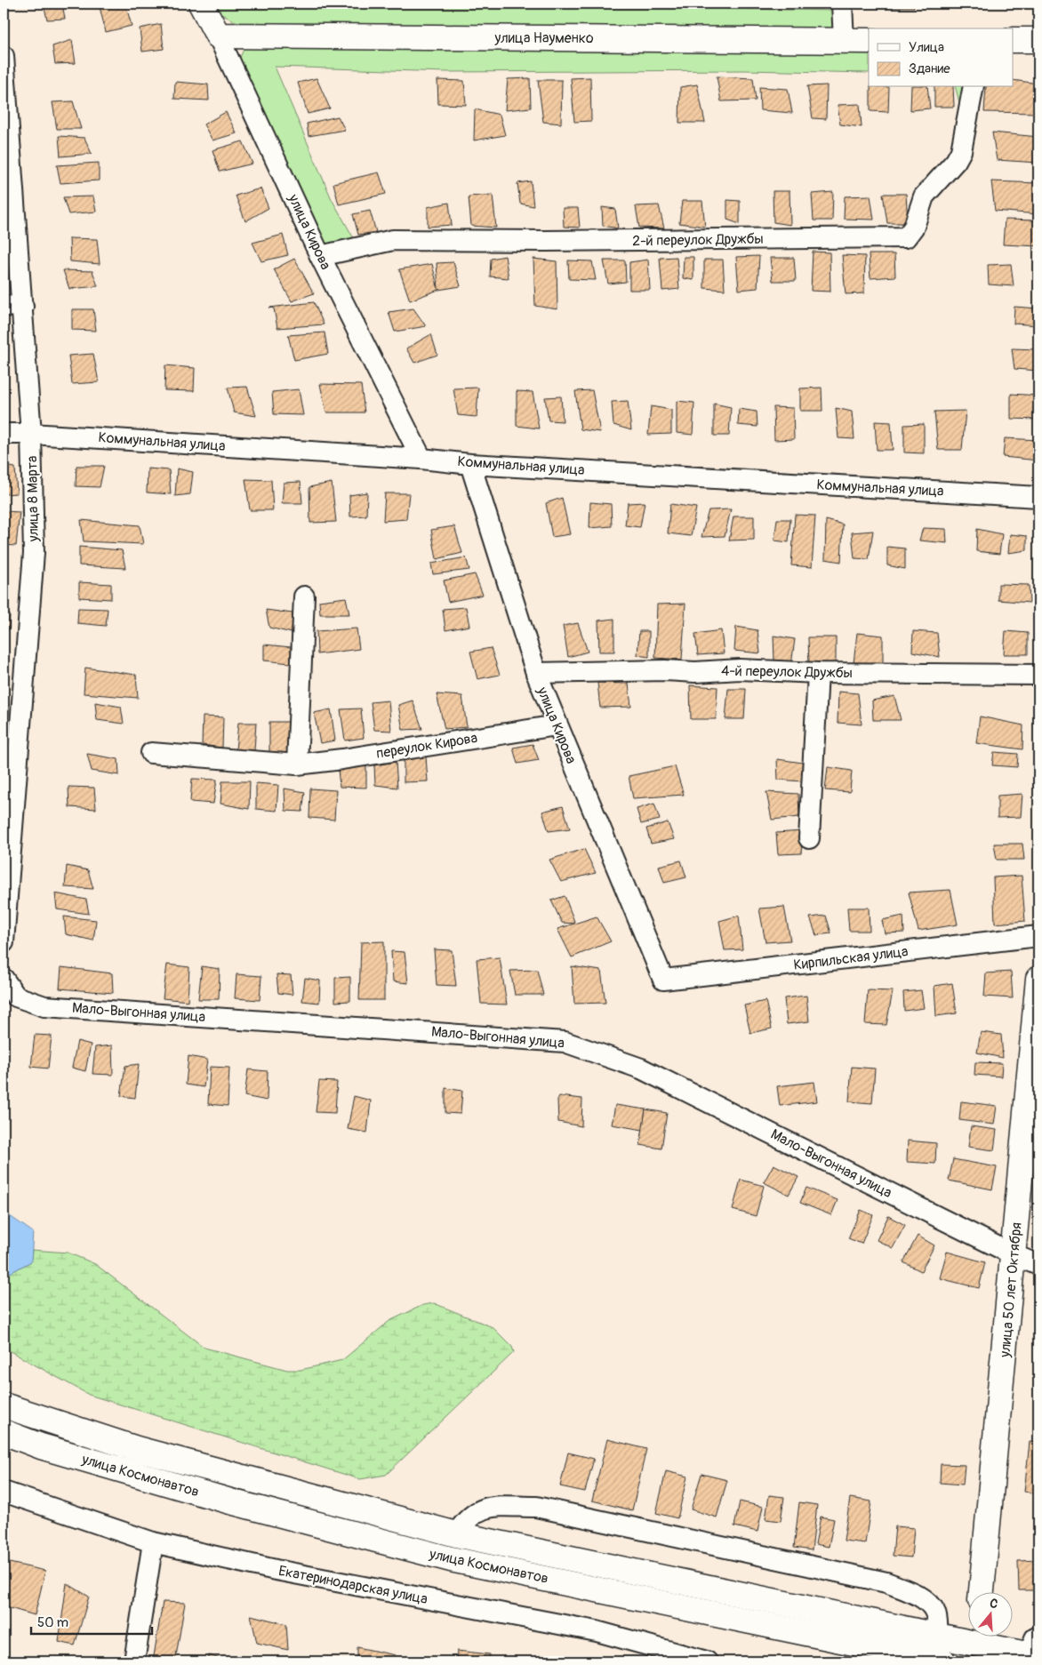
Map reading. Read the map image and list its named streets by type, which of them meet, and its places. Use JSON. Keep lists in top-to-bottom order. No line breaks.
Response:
{"streets":{"main road":["улица Науменко","улица Кирова","улица 50 лет Октября","улица Космонавтов"],"street":["2-й переулок Дружбы","Коммунальная улица","улица 8 Марта","4-й переулок Дружбы","переулок Кирова","Кирпильская улица","Мало-Выгонная улица","Екатеринодарская улица"]},"crossings":[["улица Науменко","улица Кирова"],["улица Кирова","2-й переулок Дружбы"],["улица Кирова","Коммунальная улица"],["улица Кирова","4-й переулок Дружбы"],["улица Кирова","переулок Кирова"],["улица Кирова","Кирпильская улица"],["Коммунальная улица","улица 8 Марта"],["Мало-Выгонная улица","улица 50 лет Октября"]],"legend":["Улица","Здание"],"scale_bar":"50 m","north":"top"}
